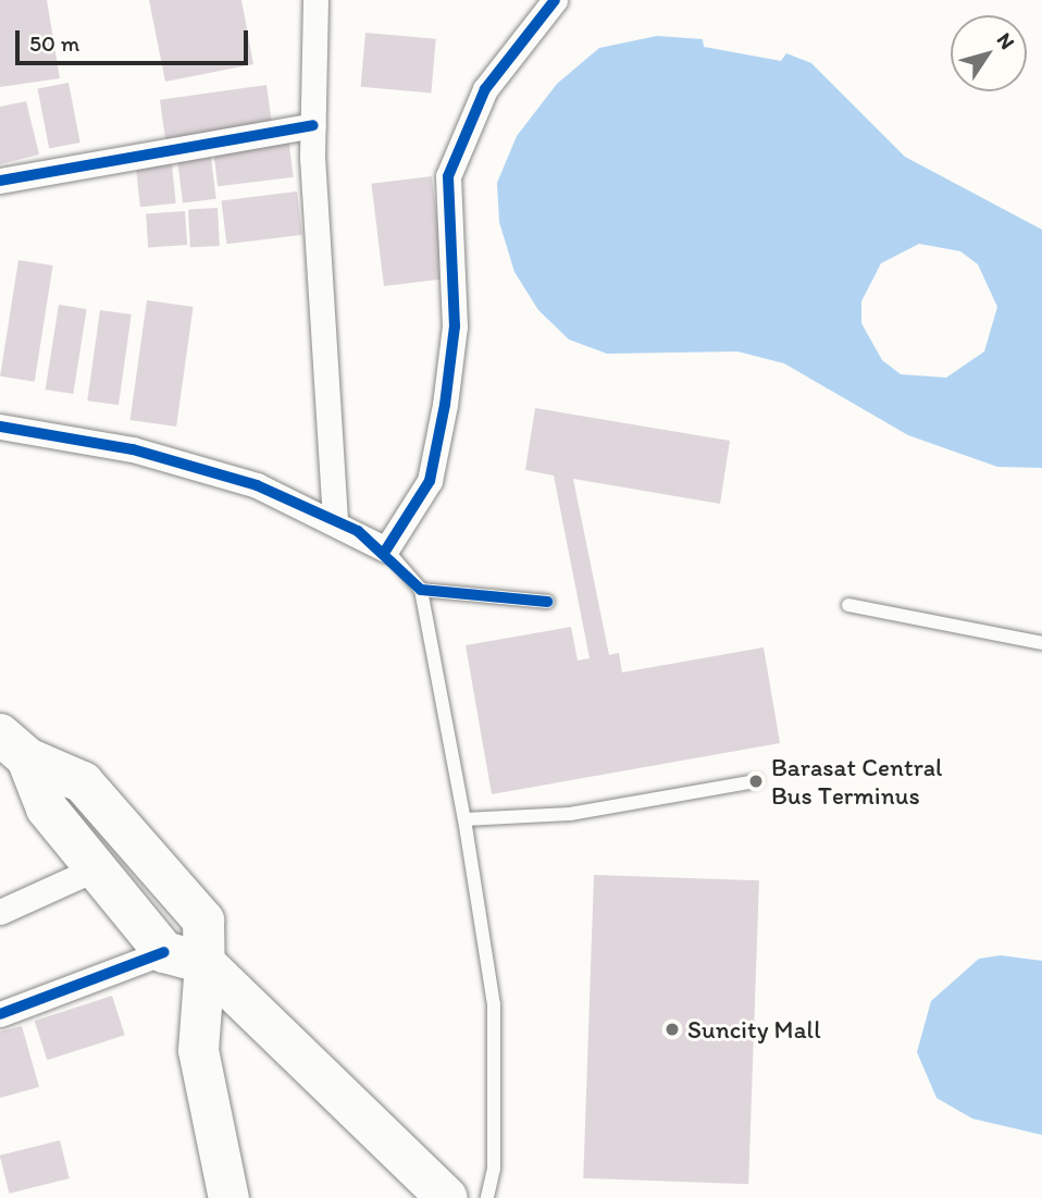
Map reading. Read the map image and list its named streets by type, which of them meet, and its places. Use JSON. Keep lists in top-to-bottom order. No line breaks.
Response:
{"places":["Barasat Central Bus Terminus","Suncity Mall"],"scale_bar":"50 m","north":"top right"}
